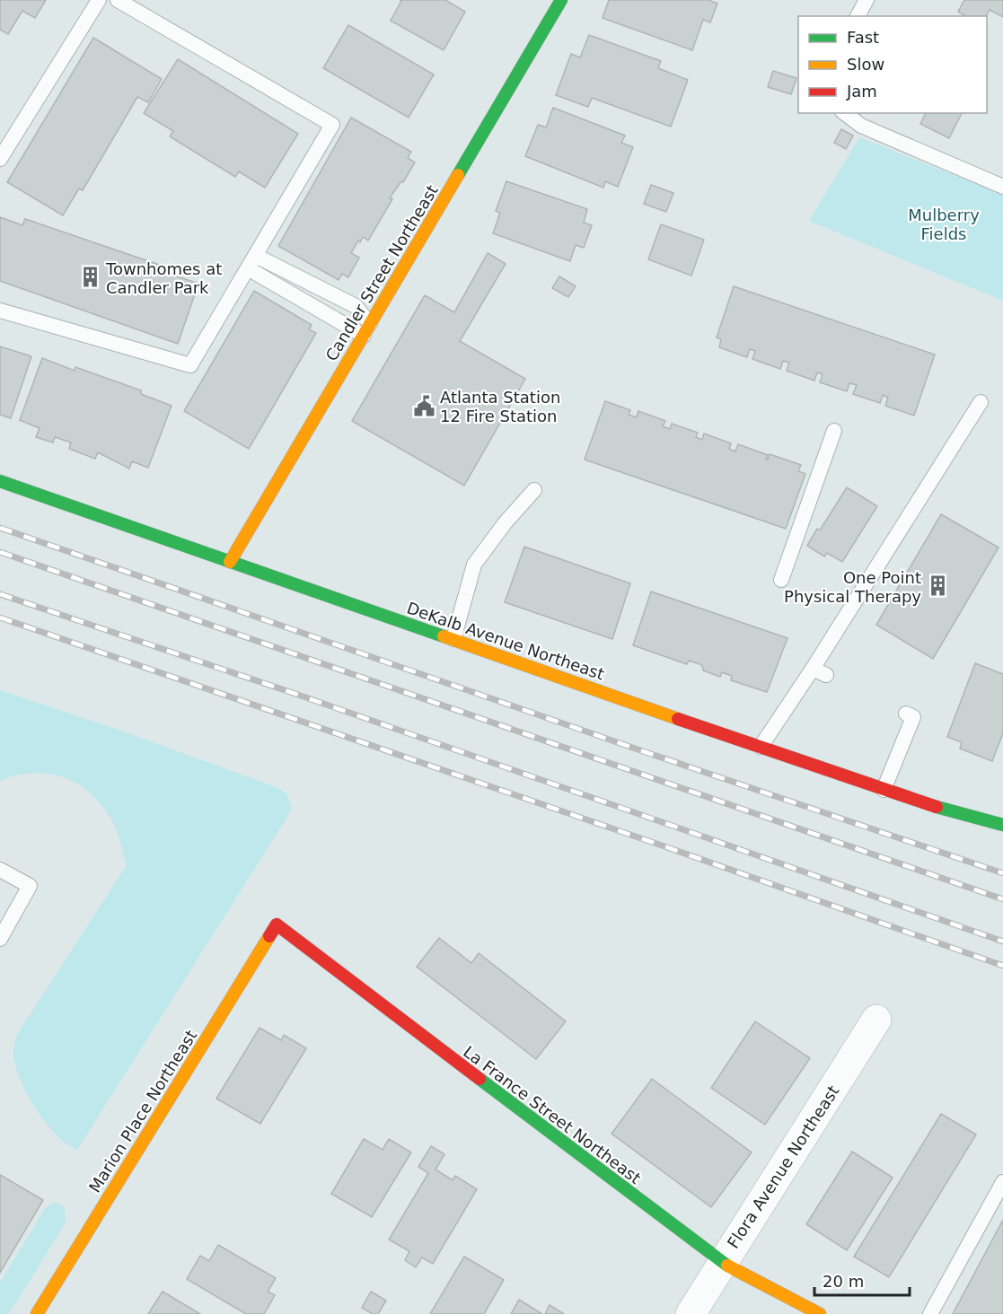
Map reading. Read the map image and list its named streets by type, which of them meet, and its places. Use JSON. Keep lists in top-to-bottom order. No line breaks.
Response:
{"streets":{"street":["Candler Street Northeast","DeKalb Avenue Northeast","Marion Place Northeast","La France Street Northeast","Flora Avenue Northeast"]},"crossings":[["Candler Street Northeast","DeKalb Avenue Northeast"],["Marion Place Northeast","La France Street Northeast"],["La France Street Northeast","Flora Avenue Northeast"]],"parks":["Mulberry Fields"],"places":{"building":["Townhomes at Candler Park","One Point Physical Therapy"],"public building":["Atlanta Station 12 Fire Station"]},"legend":["Fast","Slow","Jam"],"scale_bar":"20 m"}
